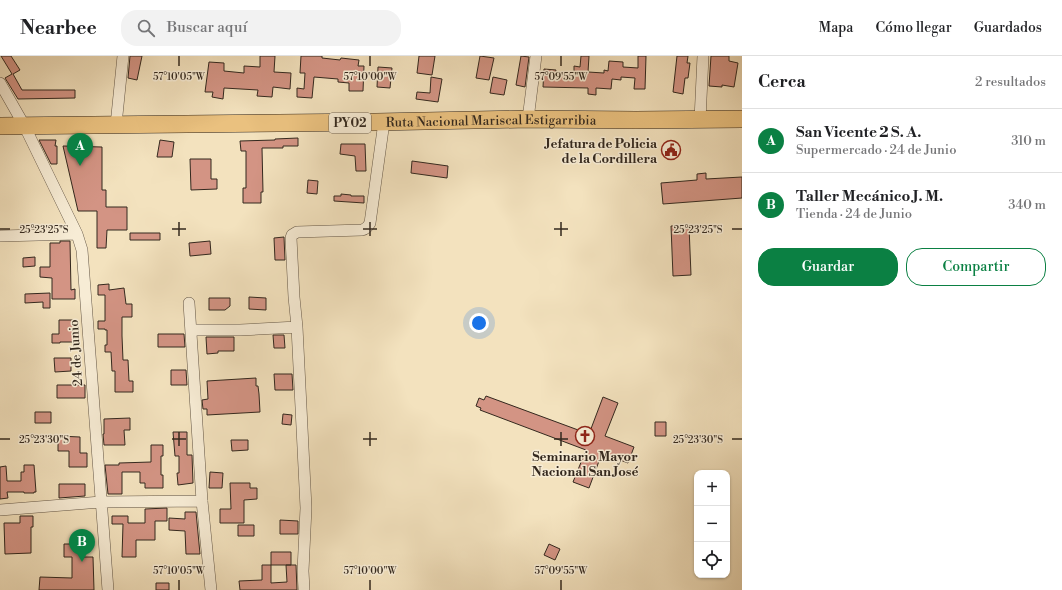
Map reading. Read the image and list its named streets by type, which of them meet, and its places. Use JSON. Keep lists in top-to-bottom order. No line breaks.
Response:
{"streets":{"main road":["Ruta Nacional Mariscal Estigarribia","PY02"],"street":["24 de Junio"]},"crossings":[["Ruta Nacional Mariscal Estigarribia","24 de Junio"]],"places":{"public building":["Jefatura de Policia de la Cordillera"],"church":["Seminario Mayor Nacional San José"]},"page":{"header":"Nearbee","search":"Buscar aquí","nav":["Mapa","Cómo llegar","Guardados"],"heading":["Cerca","2 resultados"],"list":[{"mark":"A","name":"San Vicente 2 S. A.","note":"Supermercado · 24 de Junio","value":"310 m"},{"mark":"B","name":"Taller Mecánico J. M.","note":"Tienda · 24 de Junio","value":"340 m"}],"pins":["A","B"],"buttons":["Guardar","Compartir"],"map_buttons":["+","−"]},"coordinates":["57°10'05\"W","57°10'00\"W","57°09'55\"W","25°23'25\"S","25°23'30\"S"]}
